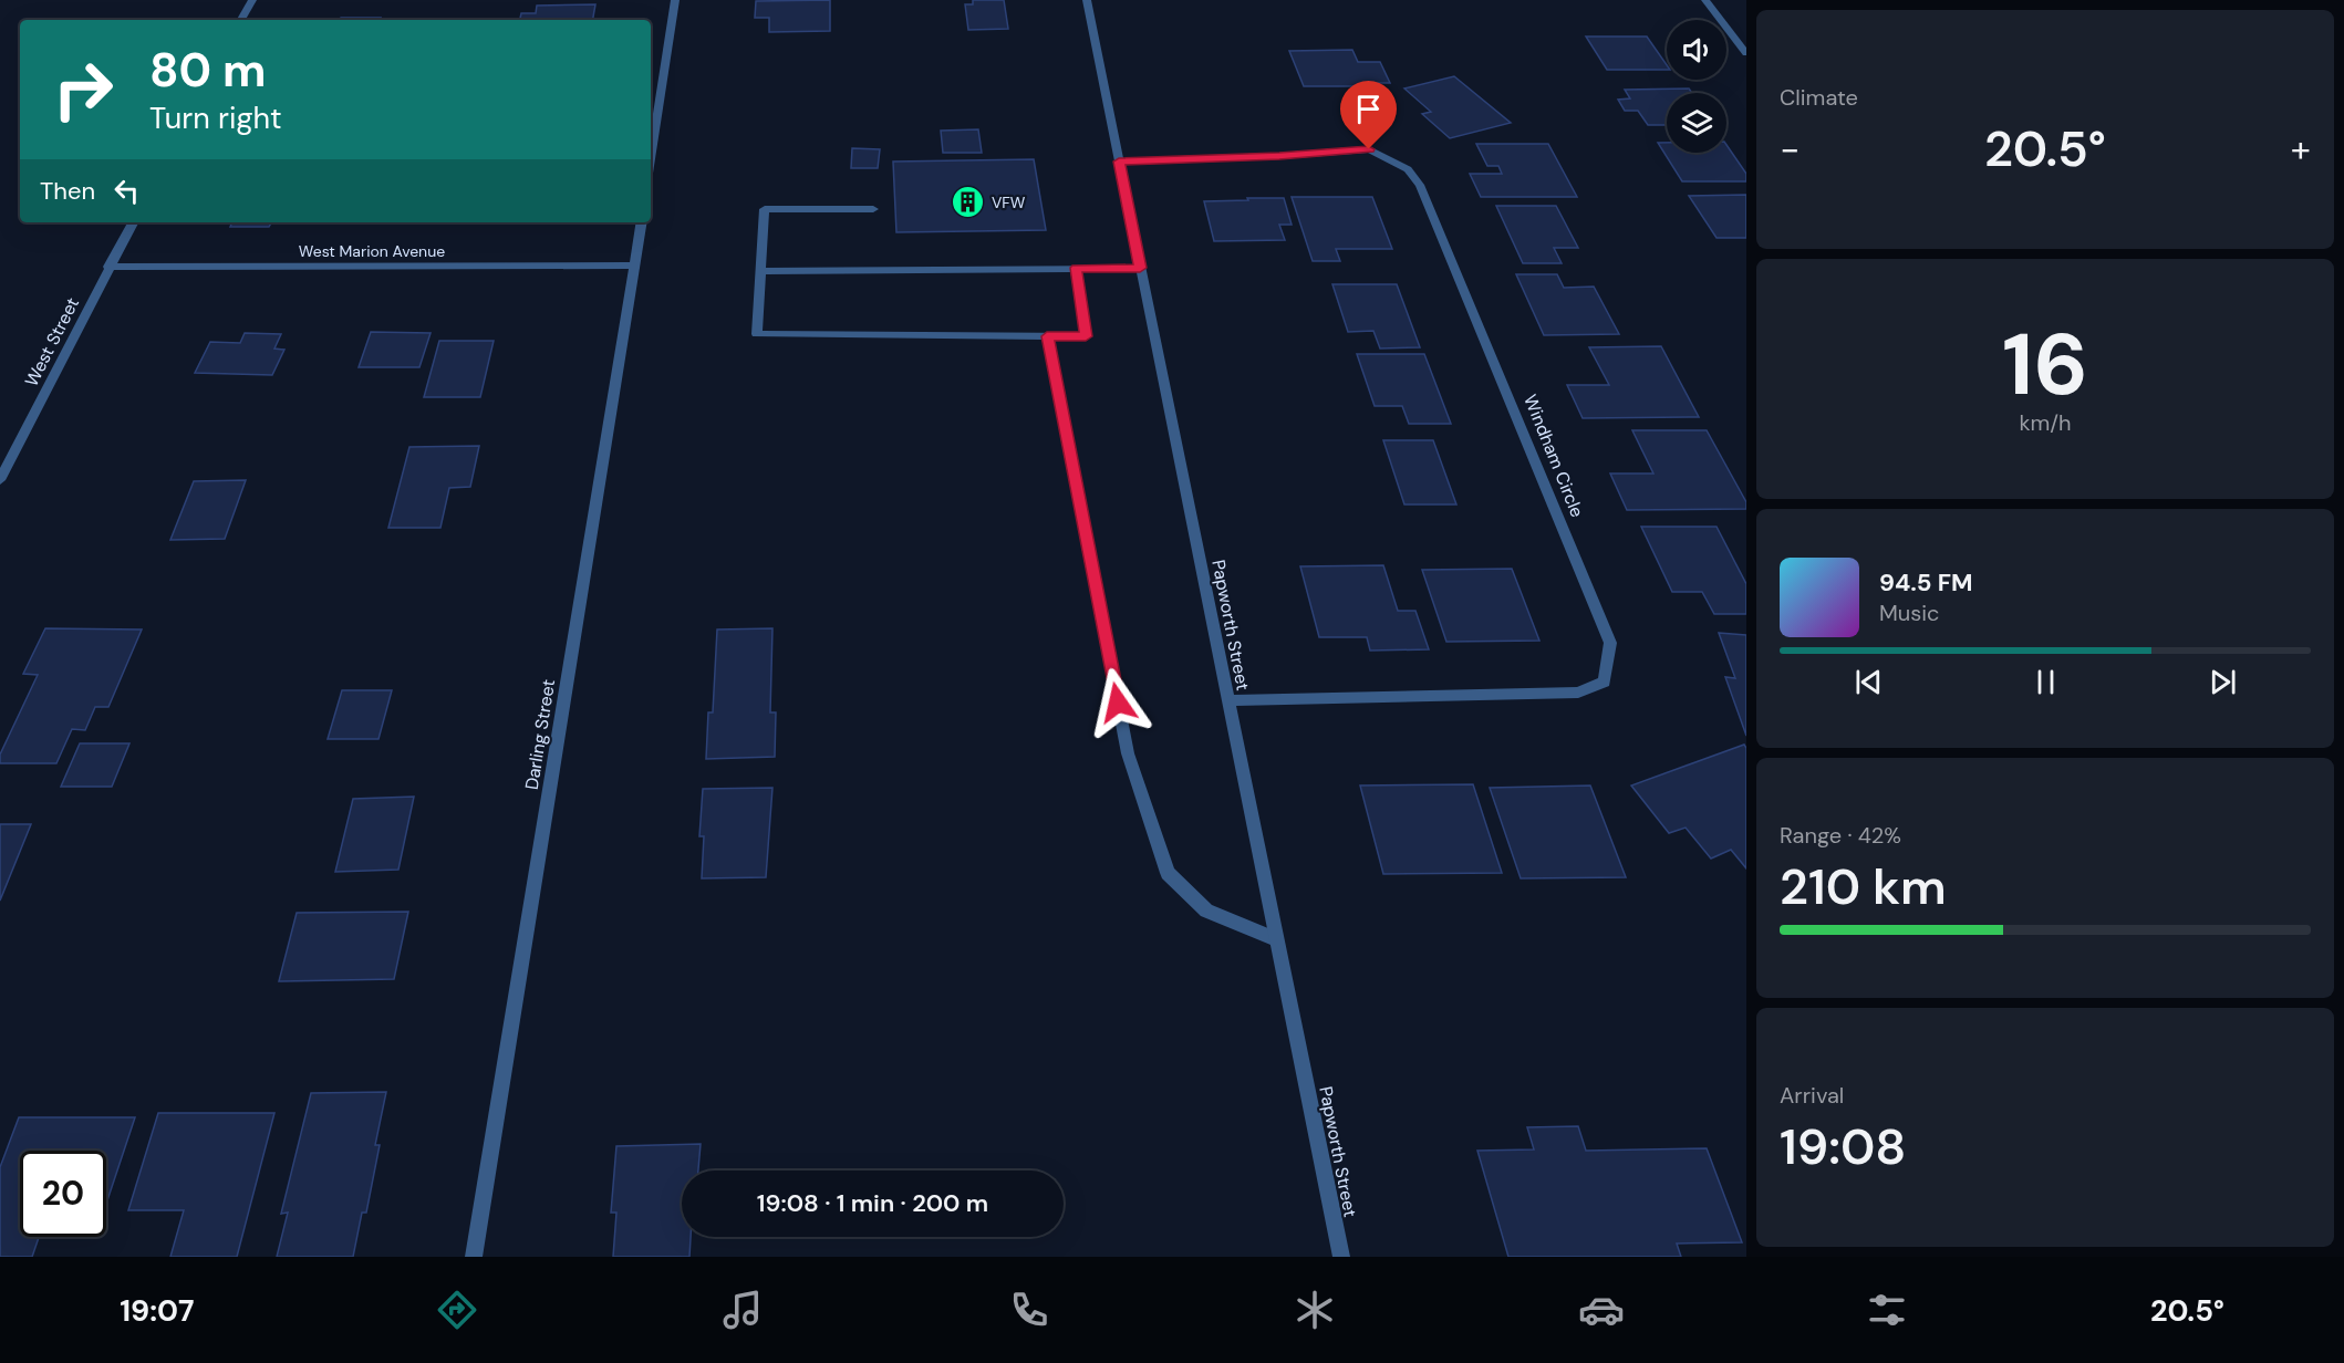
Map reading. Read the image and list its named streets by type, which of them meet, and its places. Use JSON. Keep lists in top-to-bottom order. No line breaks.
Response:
{"streets":{"street":["West Marion Avenue","West Street","Windham Circle","Papworth Street","Darling Street"]},"crossings":[["West Marion Avenue","West Street"],["West Marion Avenue","Darling Street"],["Windham Circle","Papworth Street"]],"places":{"building":["VFW"]},"page":{"tile":["Climate",["16","km/h"],["Range · 42%","210 km"],["Arrival","19:08"]],"turn":["80 m","Turn right"],"heat":["−","20.5°","+"],"then":"Then","song":["94.5 FM","Music"],"limit":"20","trip":"19:08 · 1 min · 200 m","tabs":["19:07","20.5°"]}}
